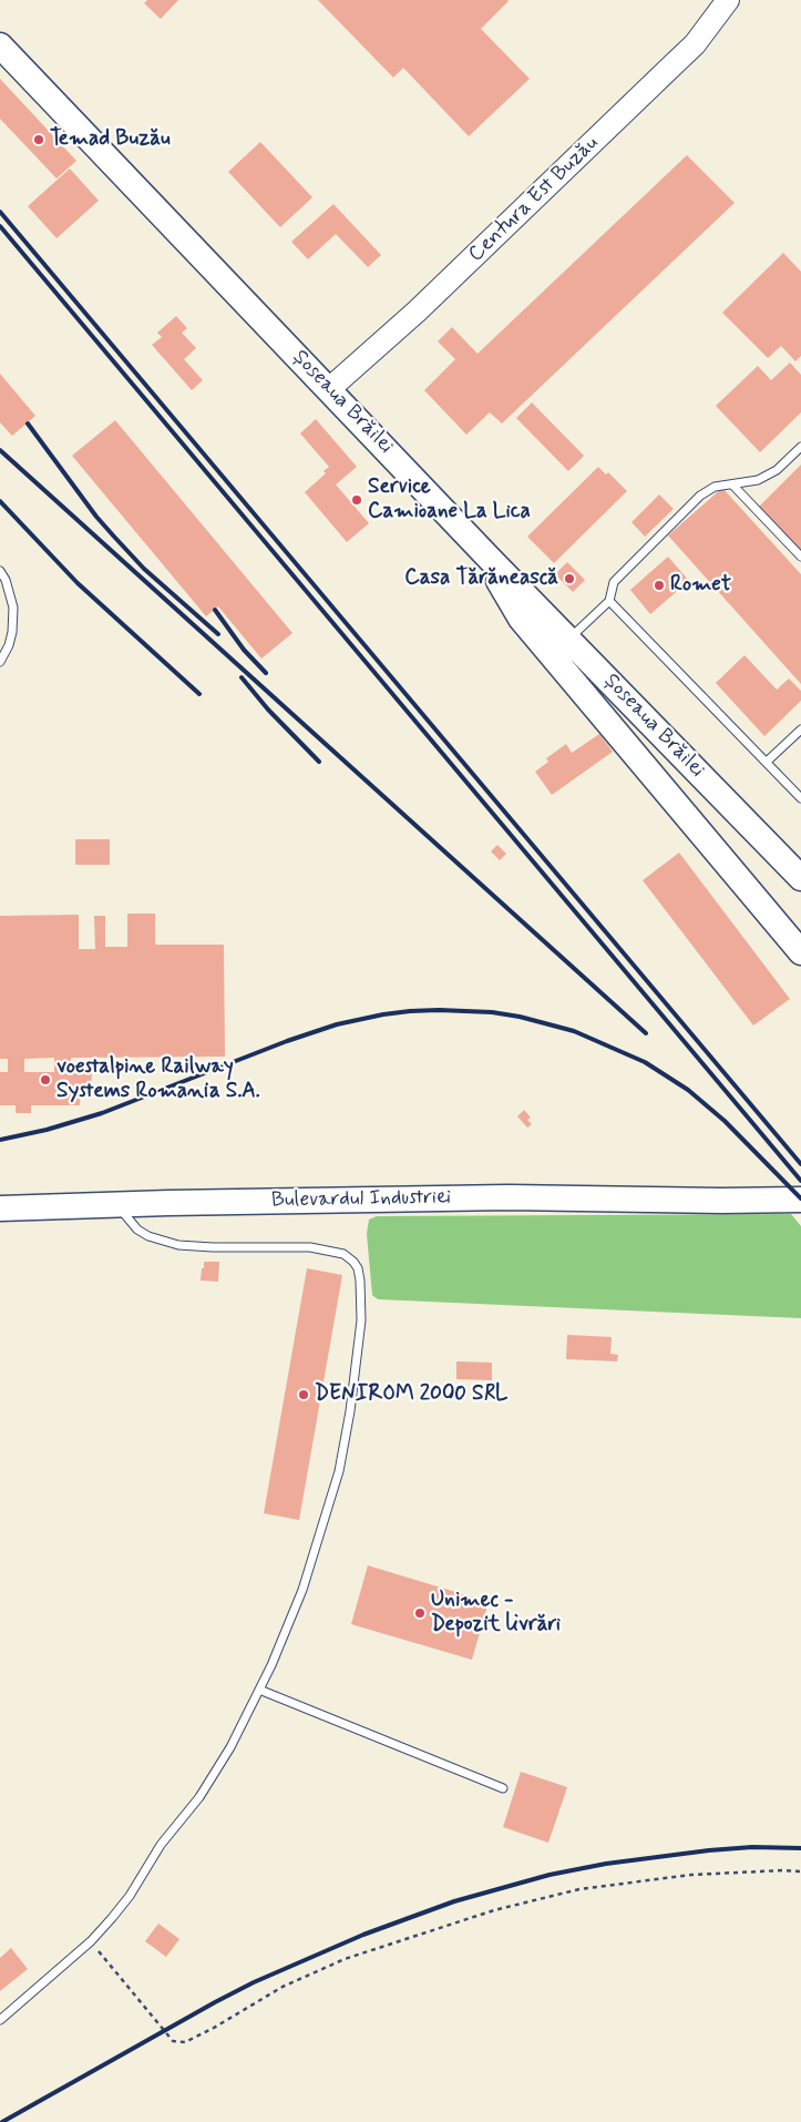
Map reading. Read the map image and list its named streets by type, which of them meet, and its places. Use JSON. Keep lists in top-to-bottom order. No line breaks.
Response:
{"streets":{"main road":["Centura Est Buzău","Șoseaua Brăilei","Bulevardul Industriei"]},"crossings":[["Centura Est Buzău","Șoseaua Brăilei"]],"places":["Temad Buzău","Service Camioane La Lica","Casa Tărănească","Romet","voestalpine Railway Systems Romania S.A.","DENIROM 2000 SRL","Unimec - Depozit livrări"]}
